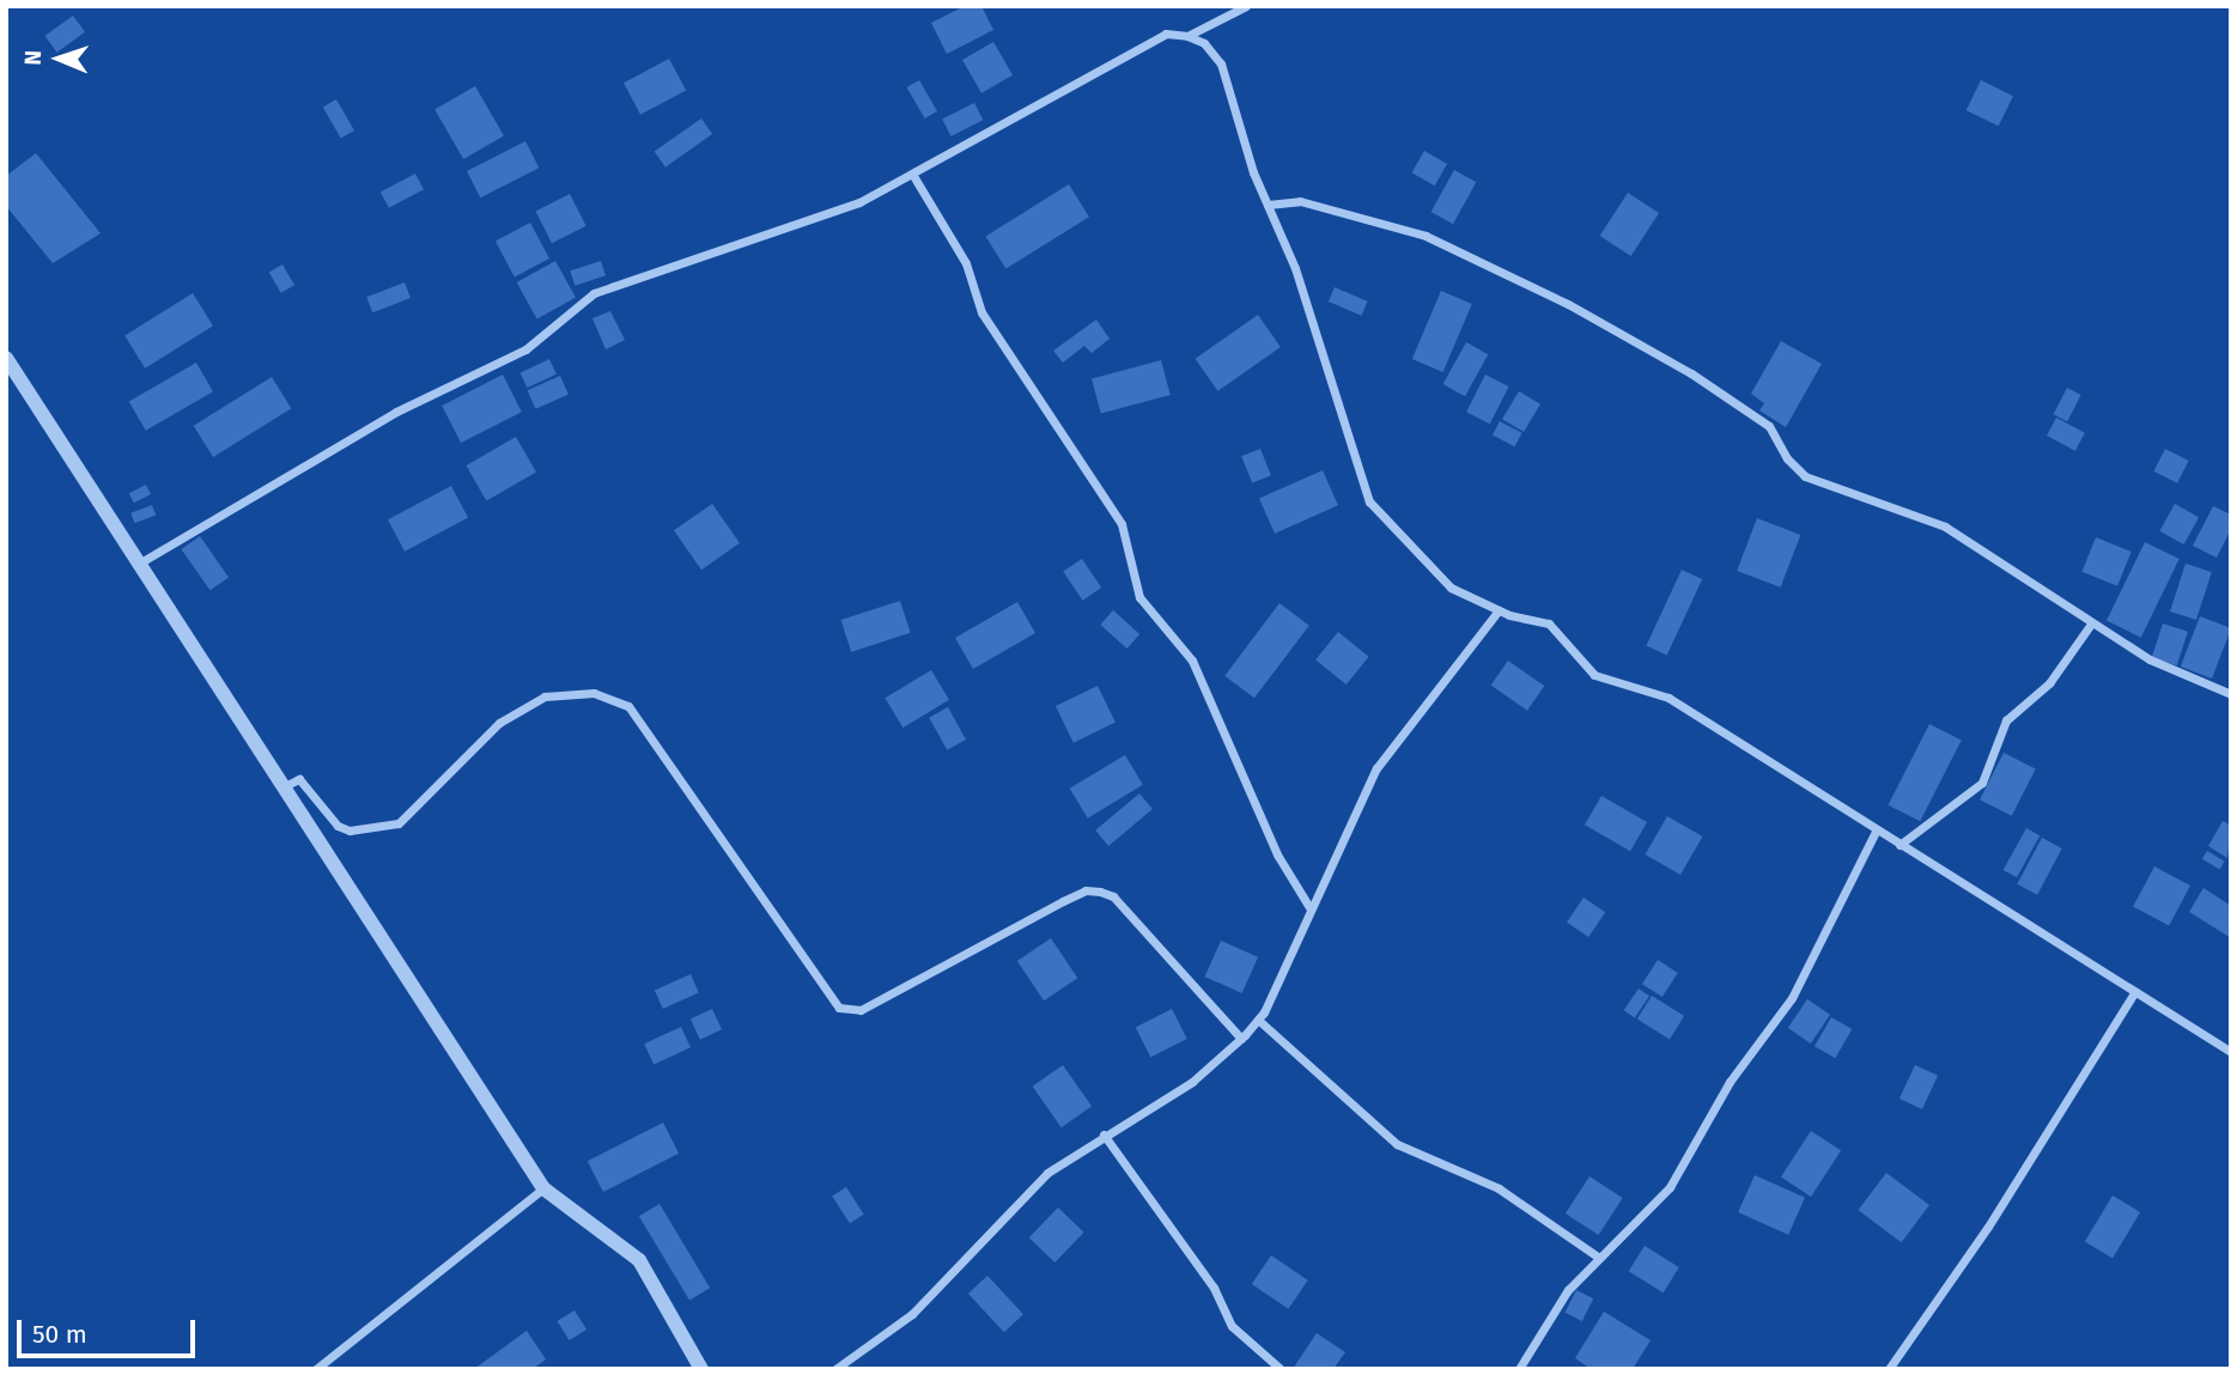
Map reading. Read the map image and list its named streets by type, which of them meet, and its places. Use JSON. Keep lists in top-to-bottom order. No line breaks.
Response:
{"scale_bar":"50 m","north":"left"}
